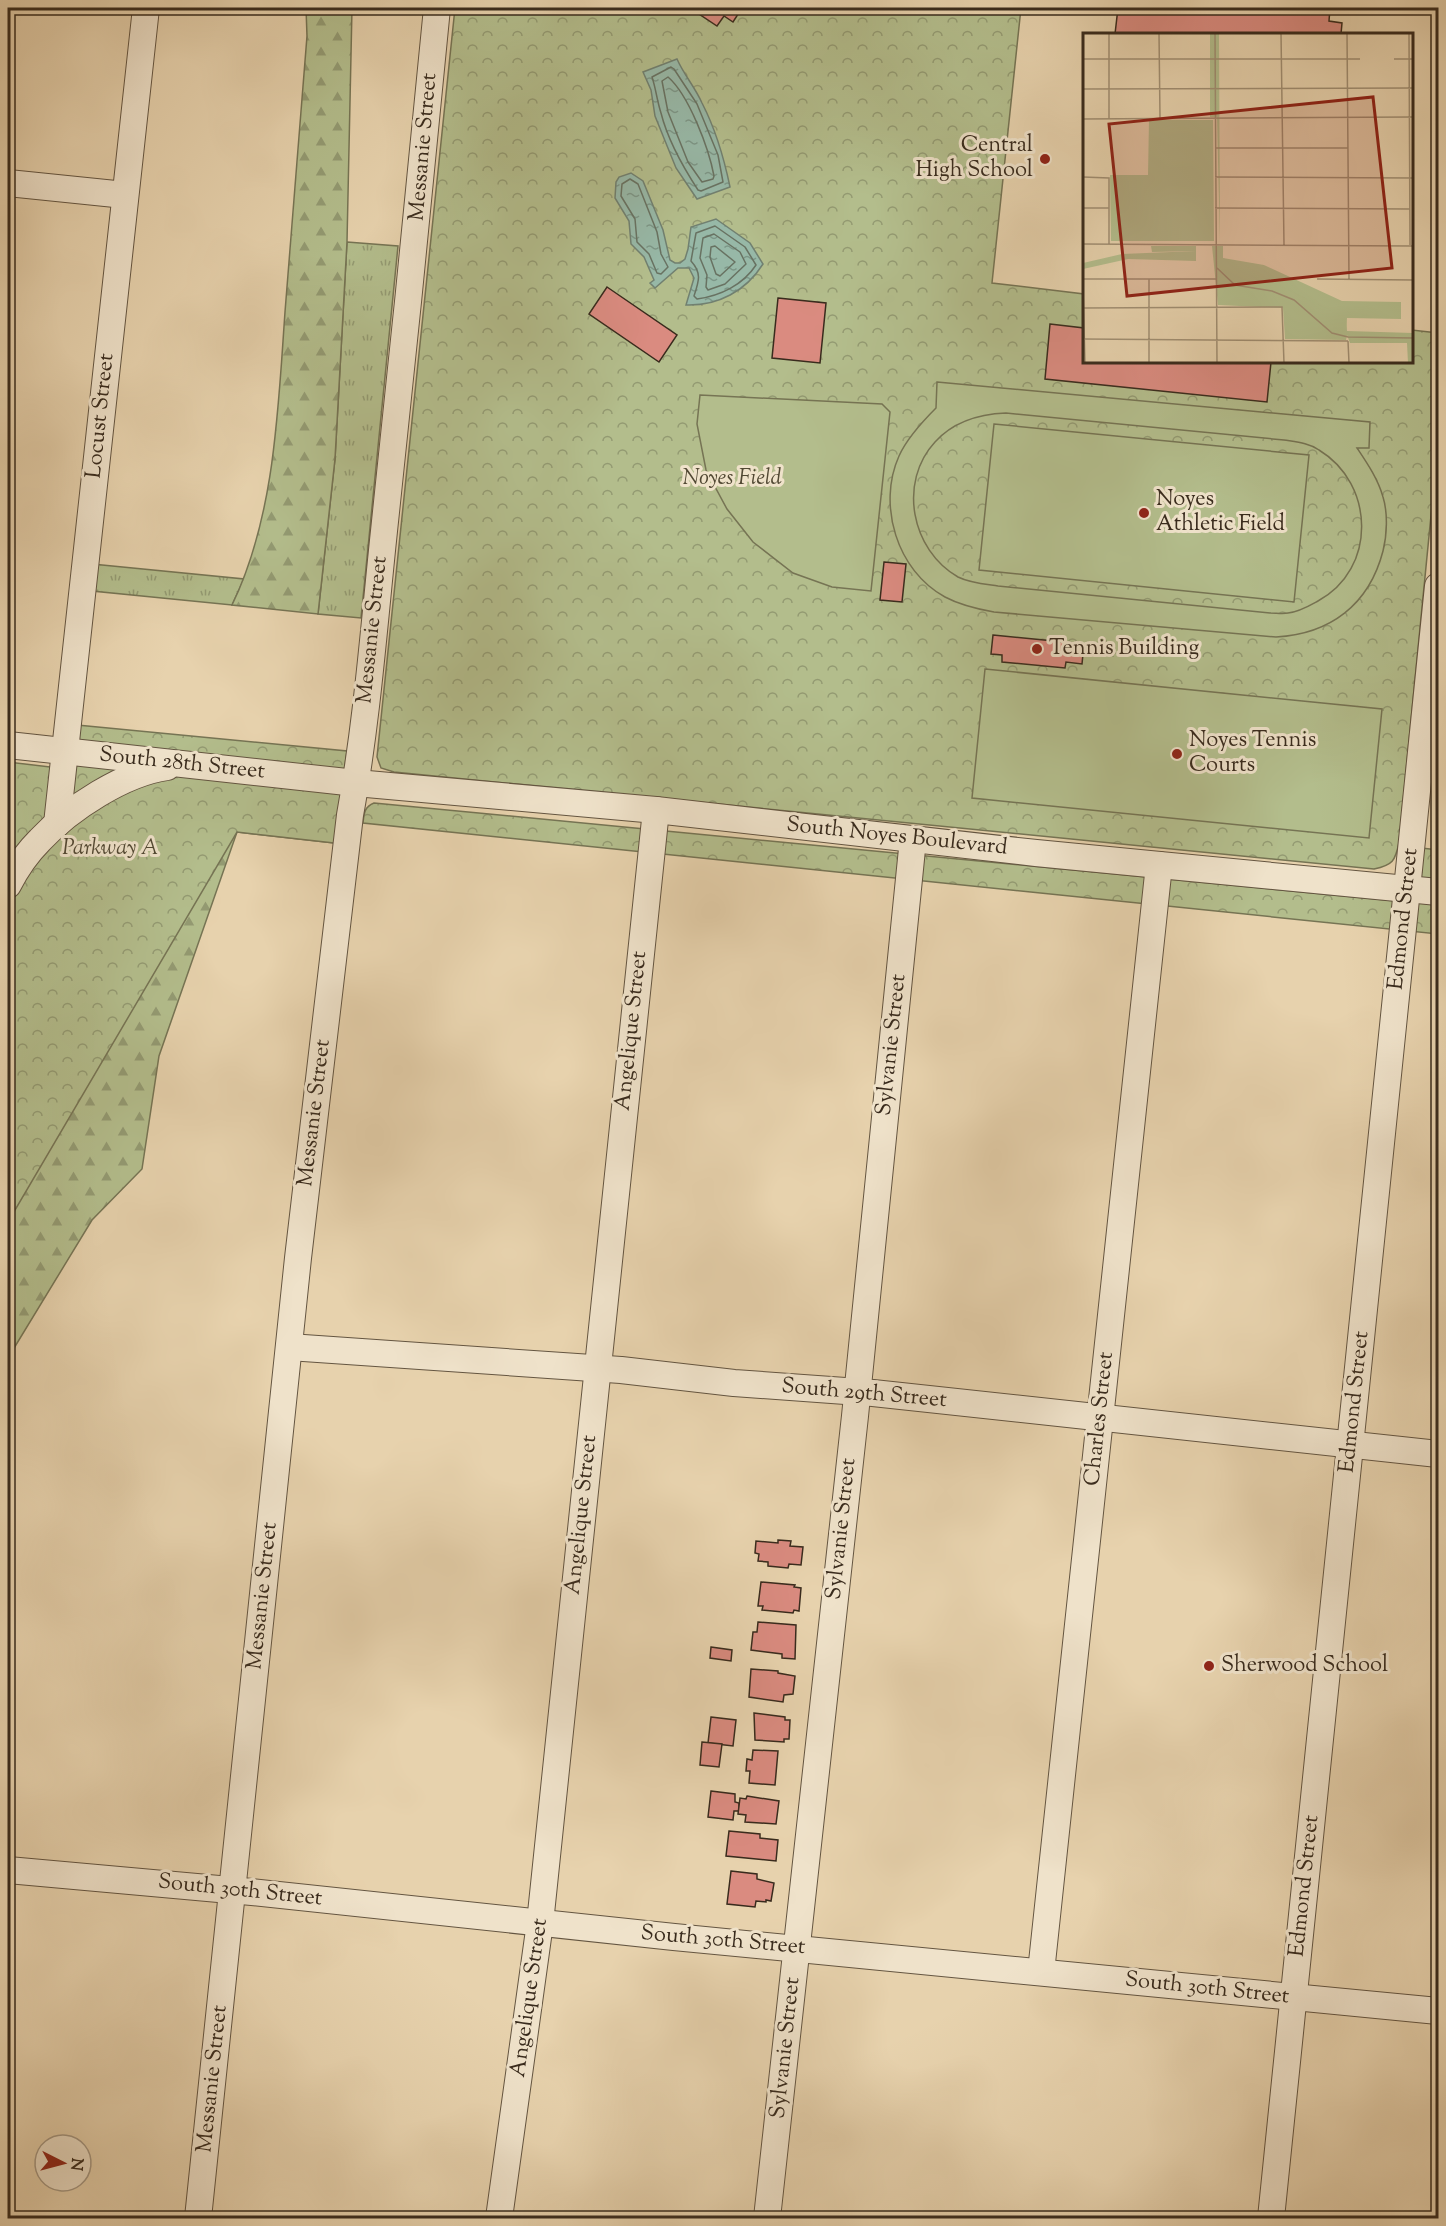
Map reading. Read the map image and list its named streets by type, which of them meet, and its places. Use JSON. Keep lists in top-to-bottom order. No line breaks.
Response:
{"streets":{"street":["Messanie Street","Locust Street","South 28th Street","South Noyes Boulevard","Edmond Street","Angelique Street","Sylvanie Street","South 29th Street","Charles Street","South 30th Street"]},"crossings":[["Messanie Street","South 28th Street"],["Messanie Street","South Noyes Boulevard"],["Messanie Street","South 29th Street"],["Messanie Street","South 30th Street"],["Locust Street","South 28th Street"],["South 28th Street","South Noyes Boulevard"],["South Noyes Boulevard","Edmond Street"],["South Noyes Boulevard","Angelique Street"],["South Noyes Boulevard","Sylvanie Street"],["South Noyes Boulevard","Charles Street"],["Edmond Street","South 29th Street"],["Edmond Street","South 30th Street"],["Angelique Street","South 29th Street"],["Angelique Street","South 30th Street"],["Sylvanie Street","South 29th Street"],["Sylvanie Street","South 30th Street"],["South 29th Street","Charles Street"],["Charles Street","South 30th Street"]],"parks":["Noyes Field","Parkway A"],"places":["Central High School","Noyes Athletic Field","Tennis Building","Noyes Tennis Courts","Sherwood School"],"north":"right"}
